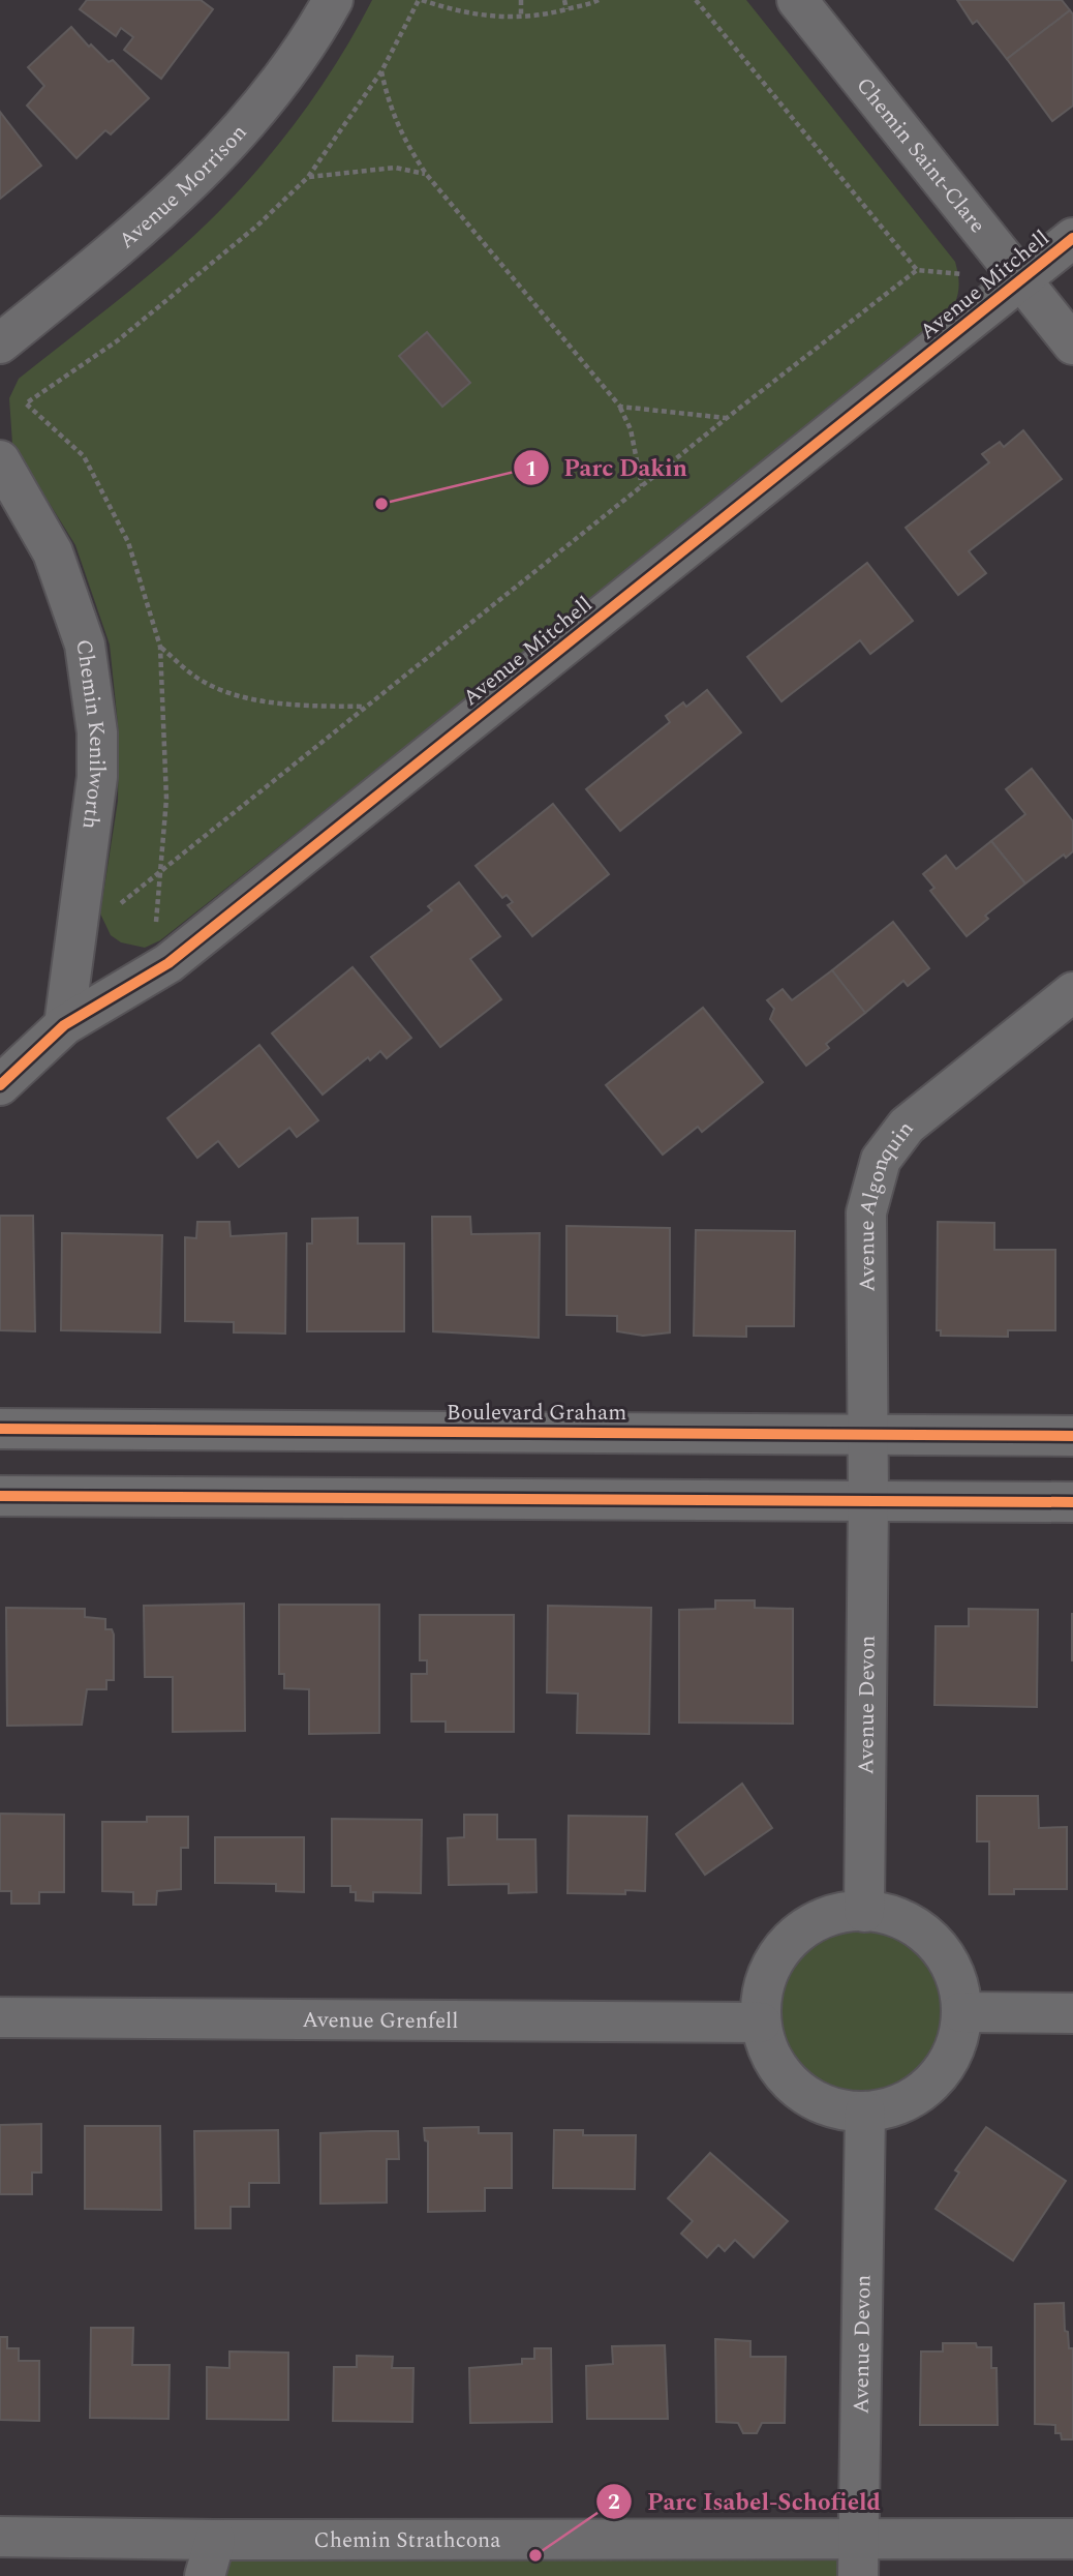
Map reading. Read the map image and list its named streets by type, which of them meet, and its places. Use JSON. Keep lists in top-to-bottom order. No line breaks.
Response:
{"streets":{"street":["Chemin Saint-Clare","Avenue Morrison","Avenue Mitchell","Chemin Kenilworth","Avenue Algonquin","Boulevard Graham","Avenue Devon","Avenue Grenfell","Chemin Strathcona"]},"crossings":[["Chemin Saint-Clare","Avenue Mitchell"],["Avenue Mitchell","Chemin Kenilworth"],["Avenue Algonquin","Boulevard Graham"],["Avenue Algonquin","Avenue Devon"],["Avenue Devon","Avenue Grenfell"],["Avenue Devon","Chemin Strathcona"]],"places":["Parc Dakin","Parc Isabel-Schofield"]}
